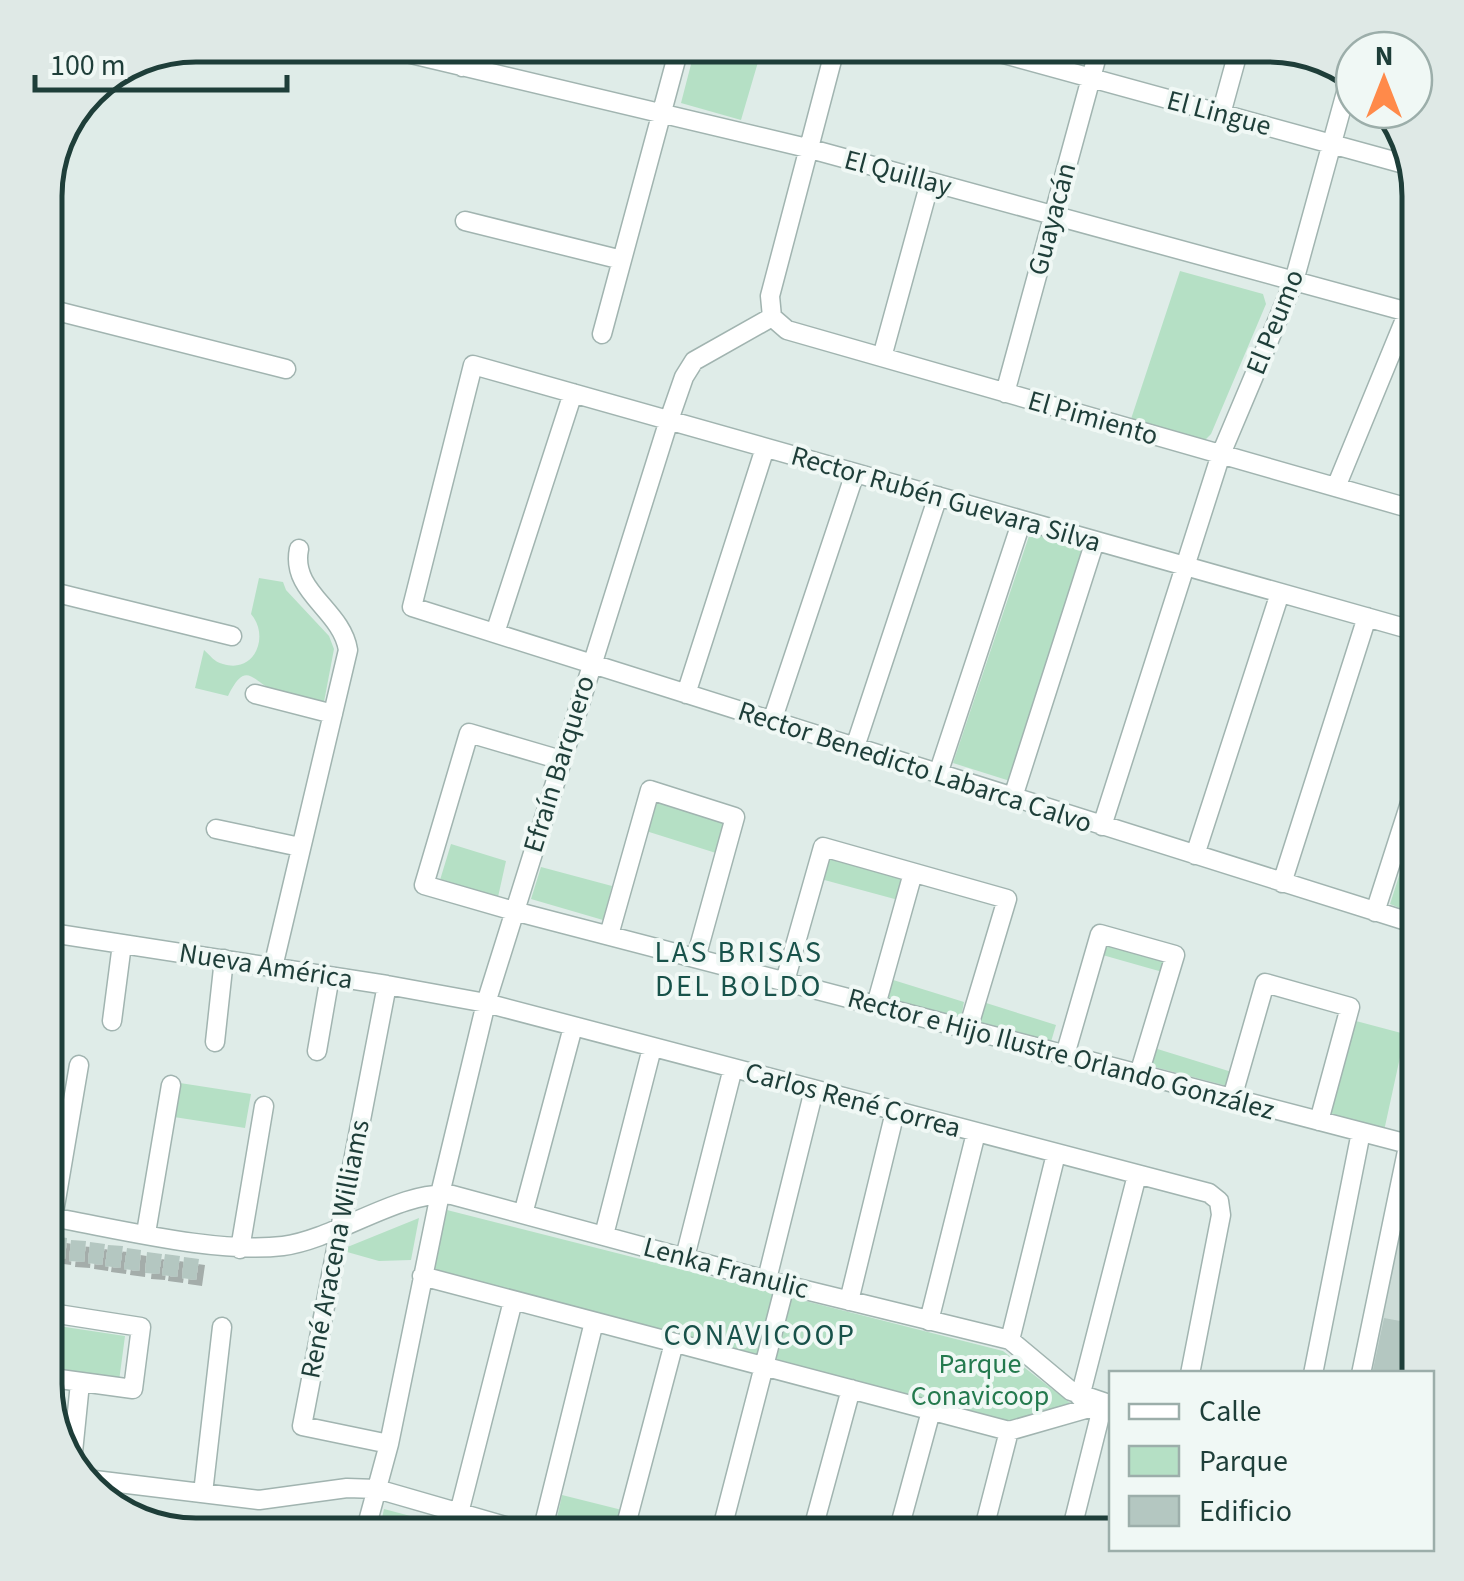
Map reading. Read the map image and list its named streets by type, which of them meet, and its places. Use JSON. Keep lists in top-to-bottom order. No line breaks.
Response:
{"streets":{"street":["El Lingue","El Quillay","Guayacán","El Peumo","El Pimiento","Rector Rubén Guevara Silva","Efraín Barquero","Rector Benedicto Labarca Calvo","Nueva América","Rector e Hijo Ilustre Orlando González","Carlos René Correa","René Aracena Williams","Lenka Franulic"]},"crossings":[["El Lingue","Guayacán"],["El Lingue","El Peumo"],["El Quillay","Guayacán"],["El Quillay","El Peumo"],["Guayacán","El Pimiento"],["El Peumo","El Pimiento"],["El Peumo","Rector Rubén Guevara Silva"],["El Peumo","Rector Benedicto Labarca Calvo"],["El Pimiento","Efraín Barquero"],["Rector Rubén Guevara Silva","Efraín Barquero"],["Rector Rubén Guevara Silva","Rector Benedicto Labarca Calvo"],["Efraín Barquero","Rector Benedicto Labarca Calvo"],["Efraín Barquero","Nueva América"],["Efraín Barquero","Rector e Hijo Ilustre Orlando González"],["Efraín Barquero","Carlos René Correa"],["Efraín Barquero","René Aracena Williams"],["Efraín Barquero","Lenka Franulic"],["Nueva América","Carlos René Correa"],["Nueva América","René Aracena Williams"]],"districts":["LAS BRISAS DEL BOLDO","CONAVICOOP"],"parks":["Parque Conavicoop"],"legend":["Calle","Parque","Edificio"],"scale_bar":"100 m","north":"top"}
